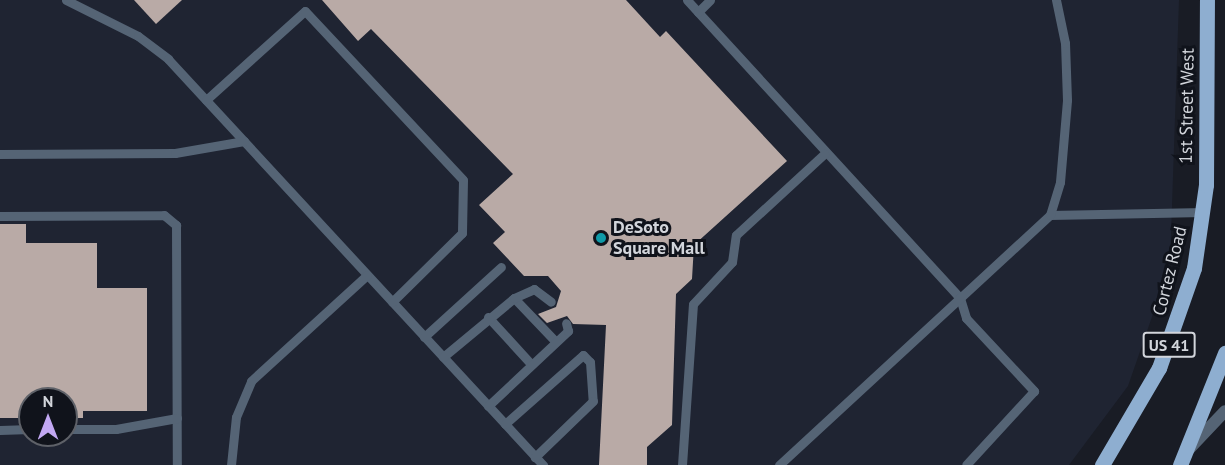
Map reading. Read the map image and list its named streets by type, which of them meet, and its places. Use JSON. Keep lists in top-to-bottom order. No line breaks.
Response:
{"streets":{"main road":["1st Street West","Cortez Road","US 41"]},"crossings":[["1st Street West","Cortez Road"]],"places":["DeSoto Square Mall"],"north":"top"}
